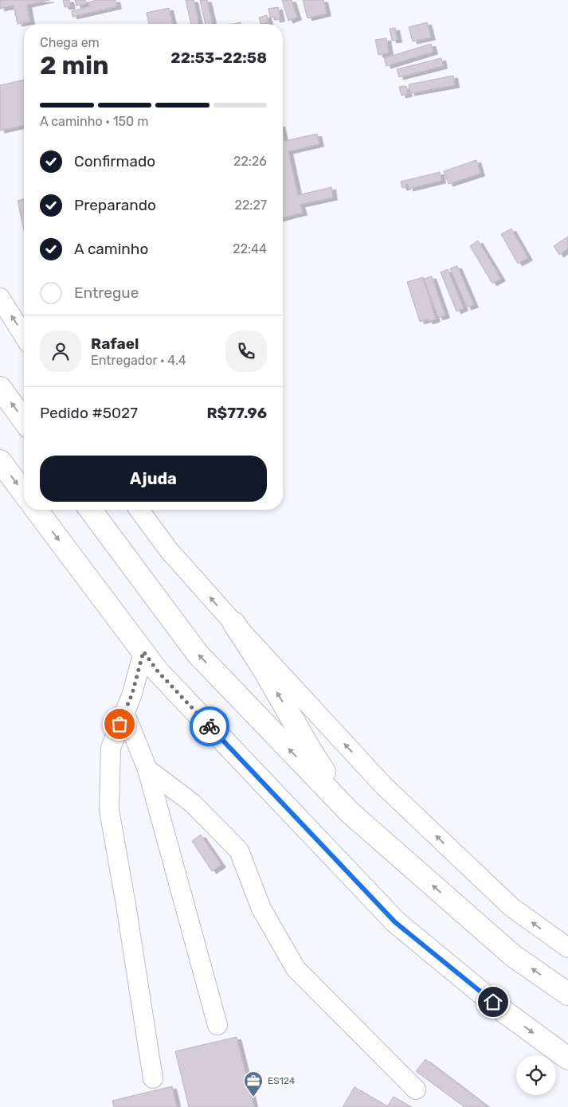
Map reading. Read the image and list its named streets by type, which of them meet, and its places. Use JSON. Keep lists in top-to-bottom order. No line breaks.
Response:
{"places":{"office":["ES124"]},"page":{"heading":["2 min","Chega em","22:53–22:58"],"panel":["Rafael","Entregador · 4.4","Pedido #5027","R$77.96"],"bar":"A caminho · 150 m","list":[["Confirmado","22:26"],["Preparando","22:27"],["A caminho","22:44"],"Entregue"],"buttons":"Ajuda"}}
